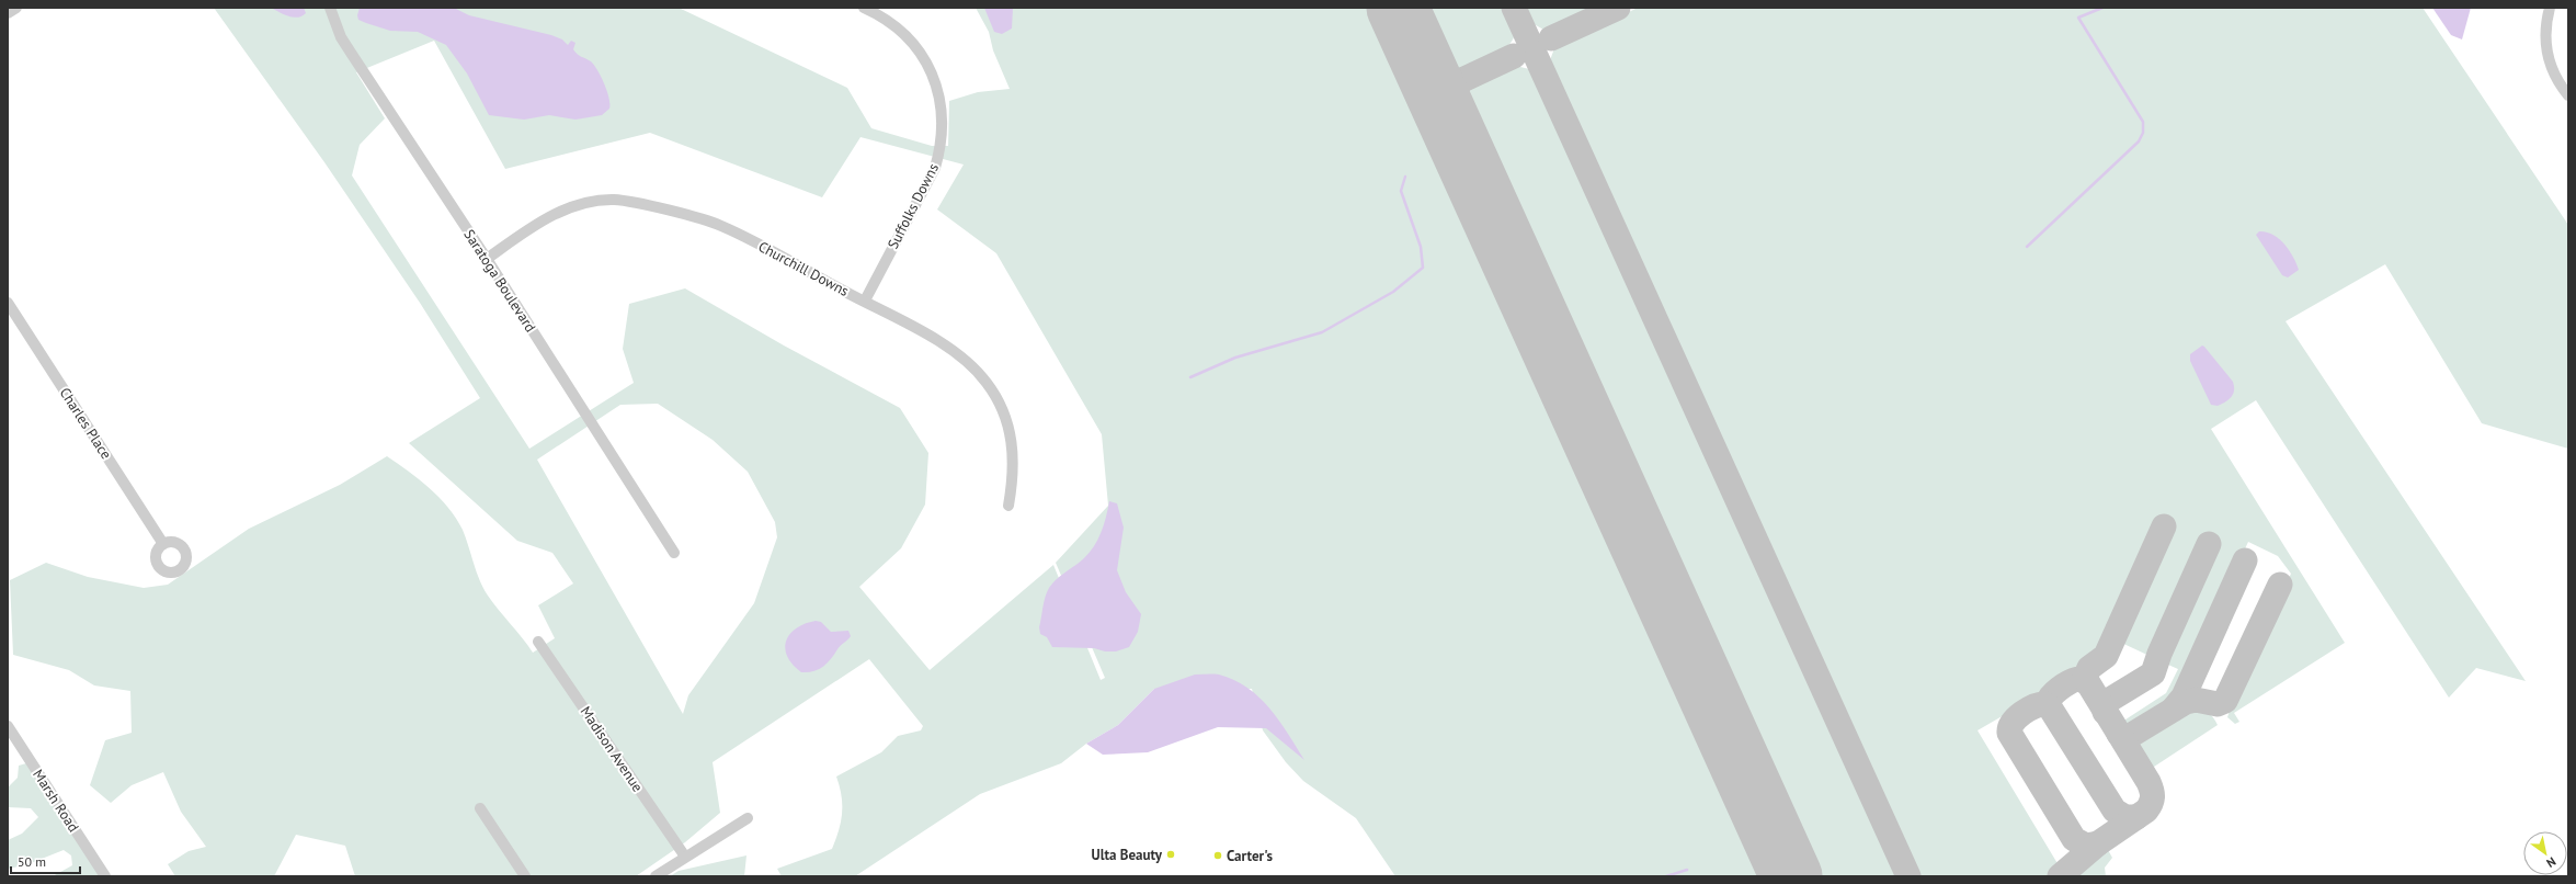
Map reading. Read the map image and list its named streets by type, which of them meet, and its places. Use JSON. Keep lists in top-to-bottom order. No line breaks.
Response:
{"streets":{"street":["Suffolks Downs","Churchill Downs","Saratoga Boulevard","Charles Place","Madison Avenue","Marsh Road"]},"crossings":[["Suffolks Downs","Churchill Downs"],["Churchill Downs","Saratoga Boulevard"]],"places":["Ulta Beauty","Carter's"],"scale_bar":"50 m","north":"bottom right"}
